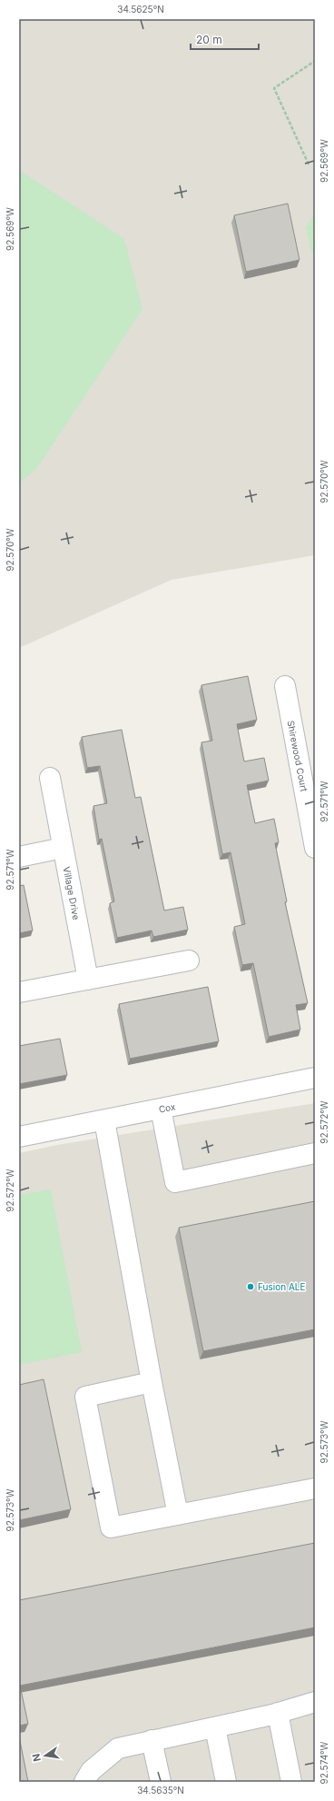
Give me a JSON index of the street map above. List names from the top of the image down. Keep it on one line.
{"streets":{"street":["Shirewood Court","Village Drive","Cox"]},"places":["Fusion ALE"],"scale_bar":"20 m","north":"left","coordinates":["34.5625°N","92.569°W","92.570°W","92.571°W","92.572°W","92.573°W","92.574°W","34.5635°N"]}
